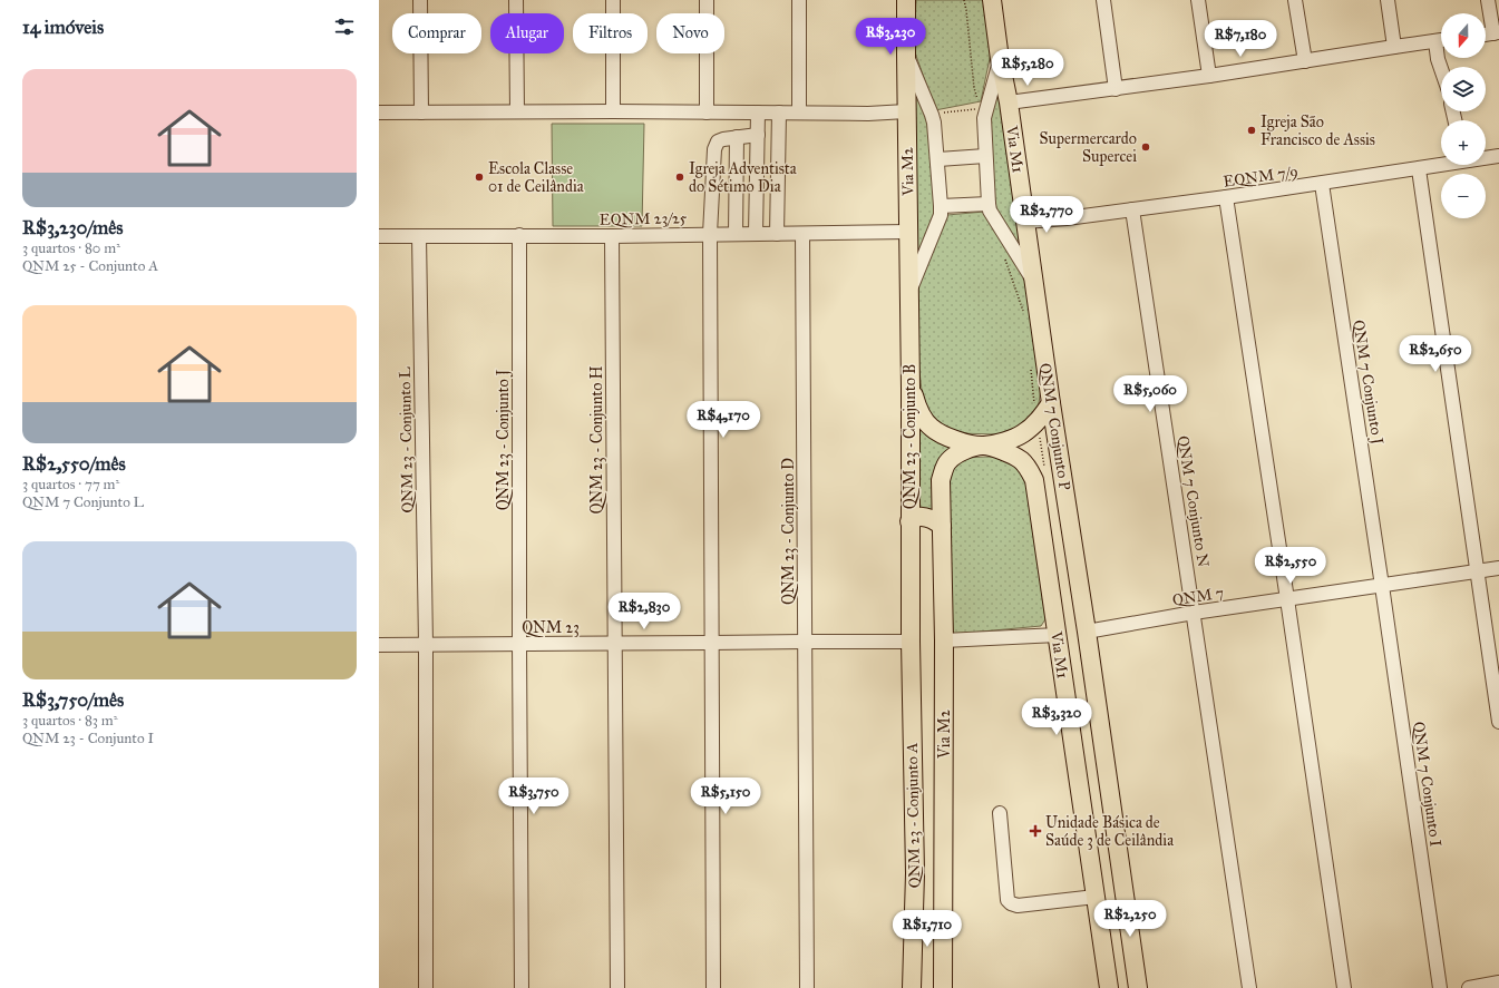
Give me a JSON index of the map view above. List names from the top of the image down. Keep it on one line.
{"streets":{"main road":["Via M1","Via M2","QNM 7 Conjunto P","QNM 23 - Conjunto B","QNM 23 - Conjunto A"],"street":["EQNM 7/9","EQNM 23/25","QNM 7 Conjunto J","QNM 23 - Conjunto L","QNM 23 - Conjunto J","QNM 23 - Conjunto H","QNM 7 Conjunto N","QNM 23 - Conjunto D","QNM 7","QNM 23","QNM 7 Conjunto I"]},"crossings":[["Via M1","Via M2"],["Via M1","EQNM 7/9"],["Via M1","QNM 7 Conjunto P"],["Via M2","EQNM 23/25"],["Via M2","QNM 23 - Conjunto B"],["EQNM 7/9","QNM 7 Conjunto J"],["EQNM 7/9","QNM 7 Conjunto P"],["EQNM 7/9","QNM 7 Conjunto N"],["EQNM 23/25","QNM 23 - Conjunto B"],["EQNM 23/25","QNM 23 - Conjunto L"],["EQNM 23/25","QNM 23 - Conjunto J"],["EQNM 23/25","QNM 23 - Conjunto H"],["EQNM 23/25","QNM 23 - Conjunto D"],["QNM 7 Conjunto J","QNM 7"],["QNM 7 Conjunto J","QNM 7 Conjunto I"],["QNM 7 Conjunto P","QNM 7"],["QNM 23 - Conjunto B","QNM 23"],["QNM 23 - Conjunto B","QNM 23 - Conjunto A"],["QNM 23 - Conjunto L","QNM 23"],["QNM 23 - Conjunto J","QNM 23"],["QNM 23 - Conjunto H","QNM 23"],["QNM 7 Conjunto N","QNM 7"],["QNM 23 - Conjunto D","QNM 23"],["QNM 7","QNM 7 Conjunto I"],["QNM 23","QNM 23 - Conjunto A"]],"places":{"other":["Igreja São Francisco de Assis","Supermercardo Supercei","Escola Classe 01 de Ceilândia","Igreja Adventista do Sétimo Dia"],"health":["Unidade Básica de Saúde 3 de Ceilândia"]},"north":"bottom","page":{"heading":"14 imóveis","map_buttons":["+","−"],"chip":["Comprar","Alugar","Filtros","Novo"],"price":["R$3,230","R$7,180","R$5,280","R$2,770","R$2,650","R$5,060","R$4,170","R$2,550","R$2,830","R$3,320","R$3,750","R$5,150","R$2,250","R$1,710"],"list":[{"name":"R$3,230/mês","note":"3 quartos · 80 m² · QNM 25 - Conjunto A"},{"name":"R$2,550/mês","note":"3 quartos · 77 m² · QNM 7 Conjunto L"},{"name":"R$3,750/mês","note":"3 quartos · 83 m² · QNM 23 - Conjunto I"}]}}
